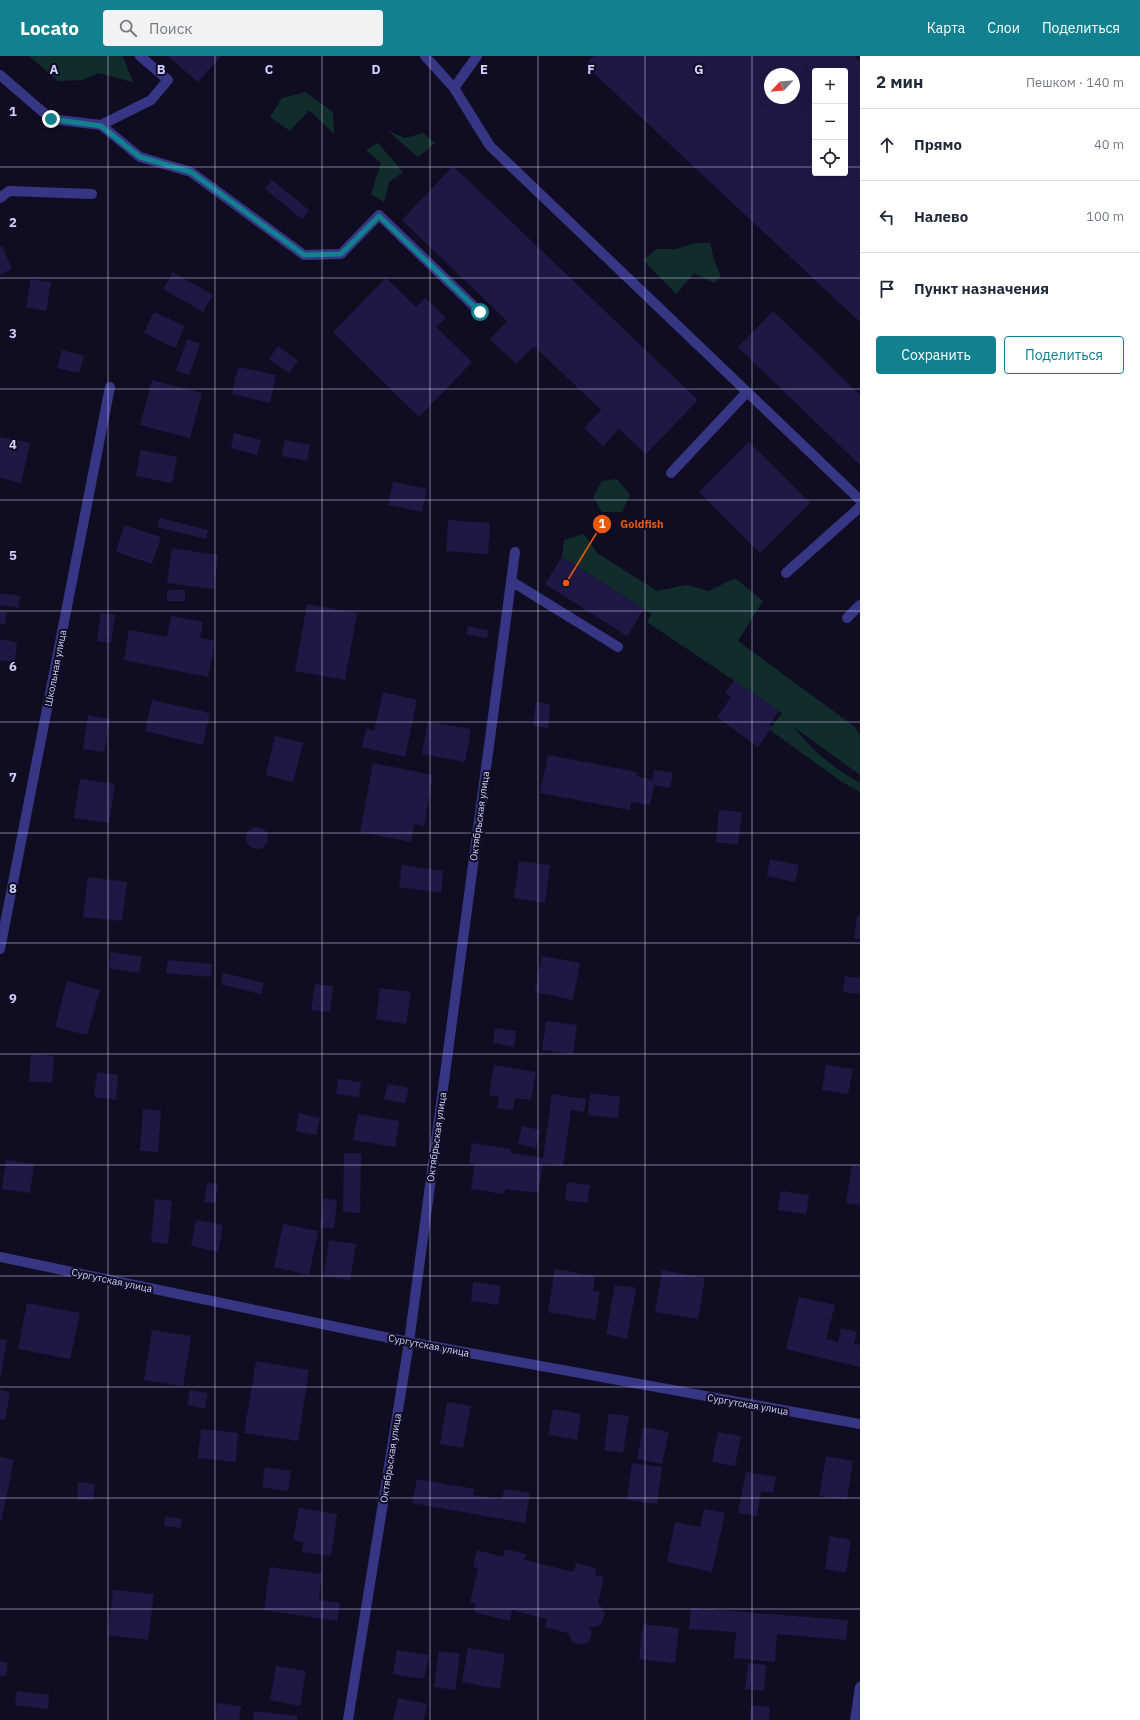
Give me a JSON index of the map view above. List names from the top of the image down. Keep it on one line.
{"streets":{"street":["Школьная улица","Октябрьская улица","Сургутская улица"]},"crossings":[["Октябрьская улица","Сургутская улица"]],"places":["Goldfish"],"north":"bottom left","page":{"header":"Locato","search":"Поиск","nav":["Карта","Слои","Поделиться"],"heading":["2 мин","Пешком · 140 m"],"map_buttons":["+","−"],"list":[["Прямо","40 m"],["Налево","100 m"],"Пункт назначения"],"buttons":["Сохранить","Поделиться"]},"grid":{"columns":["A","B","C","D","E","F","G"],"rows":["1","2","3","4","5","6","7","8","9"]}}
